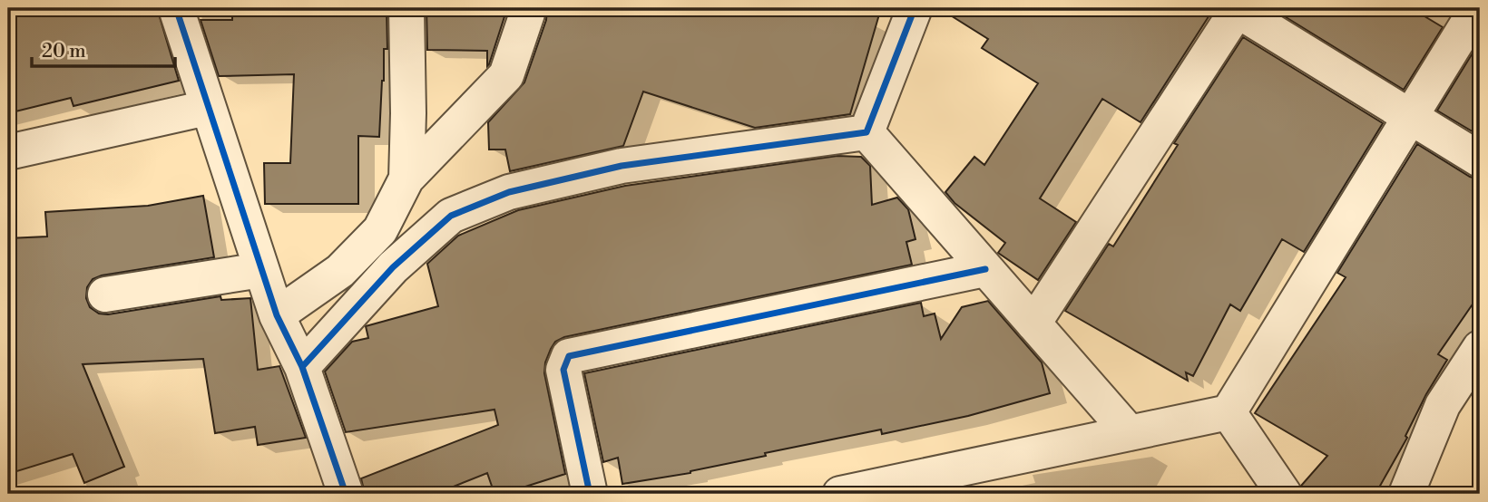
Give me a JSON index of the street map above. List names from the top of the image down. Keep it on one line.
{"scale_bar":"20 m"}
